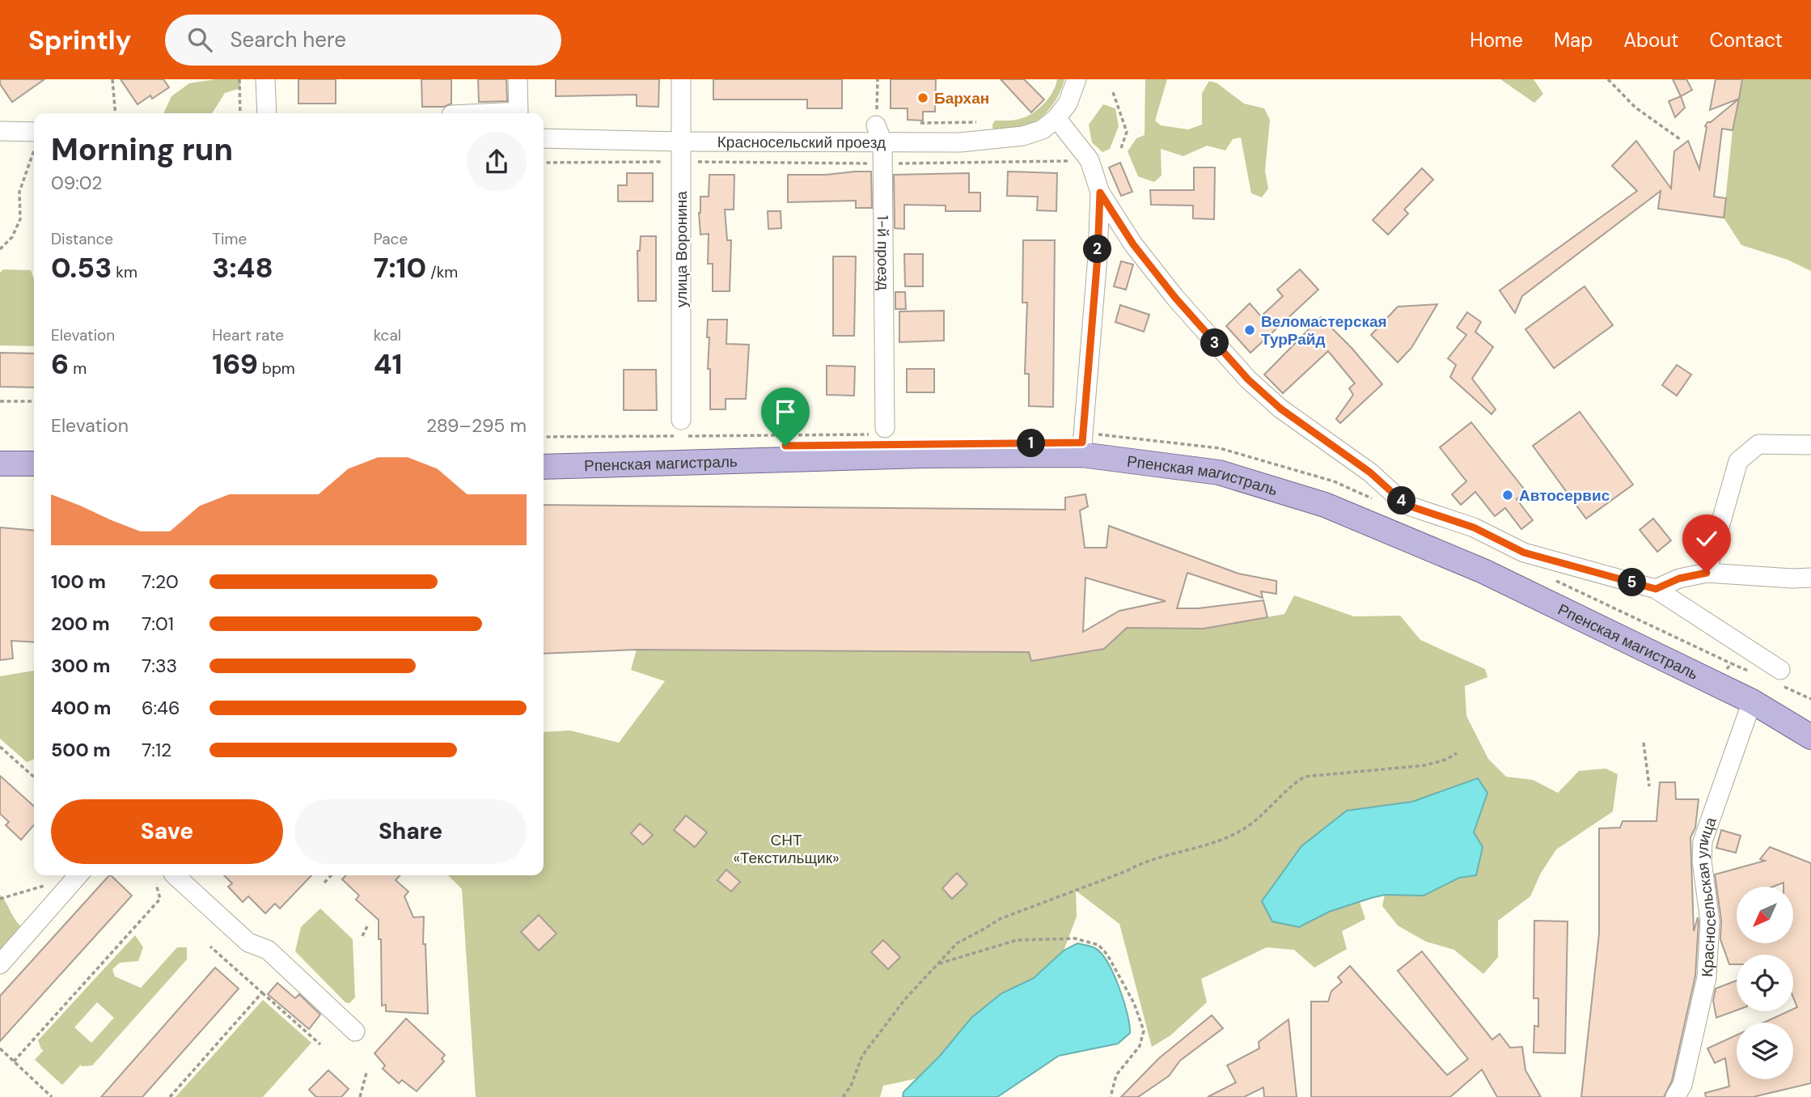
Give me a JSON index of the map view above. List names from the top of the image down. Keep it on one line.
{"streets":{"main road":["Рпенская магистраль"],"street":["Красносельский проезд","улица Воронина","1-й проезд","Красносельская улица"]},"crossings":[["Красносельский проезд","улица Воронина"],["Красносельский проезд","1-й проезд"],["Рпенская магистраль","Красносельская улица"]],"parks":["СНТ «Текстильщик»"],"places":["Бархан","Веломастерская ТурРайд","Автосервис"],"north":"bottom left","page":{"header":"Sprintly","search":"Search here","nav":["Home","Map","About","Contact"],"heading":["Morning run","09:02"],"stats":[["Distance","0.53 km"],["Time","3:48"],["Pace","7:10 /km"],["Elevation","6 m"],["Heart rate","169 bpm"],["kcal","41"]],"pins":["2","3","1","4","5"],"chart":["Elevation","289–295 m"],"list":[{"name":"100 m","note":"7:20"},{"name":"200 m","note":"7:01"},{"name":"300 m","note":"7:33"},{"name":"400 m","note":"6:46"},{"name":"500 m","note":"7:12"}],"buttons":["Save","Share"]}}
